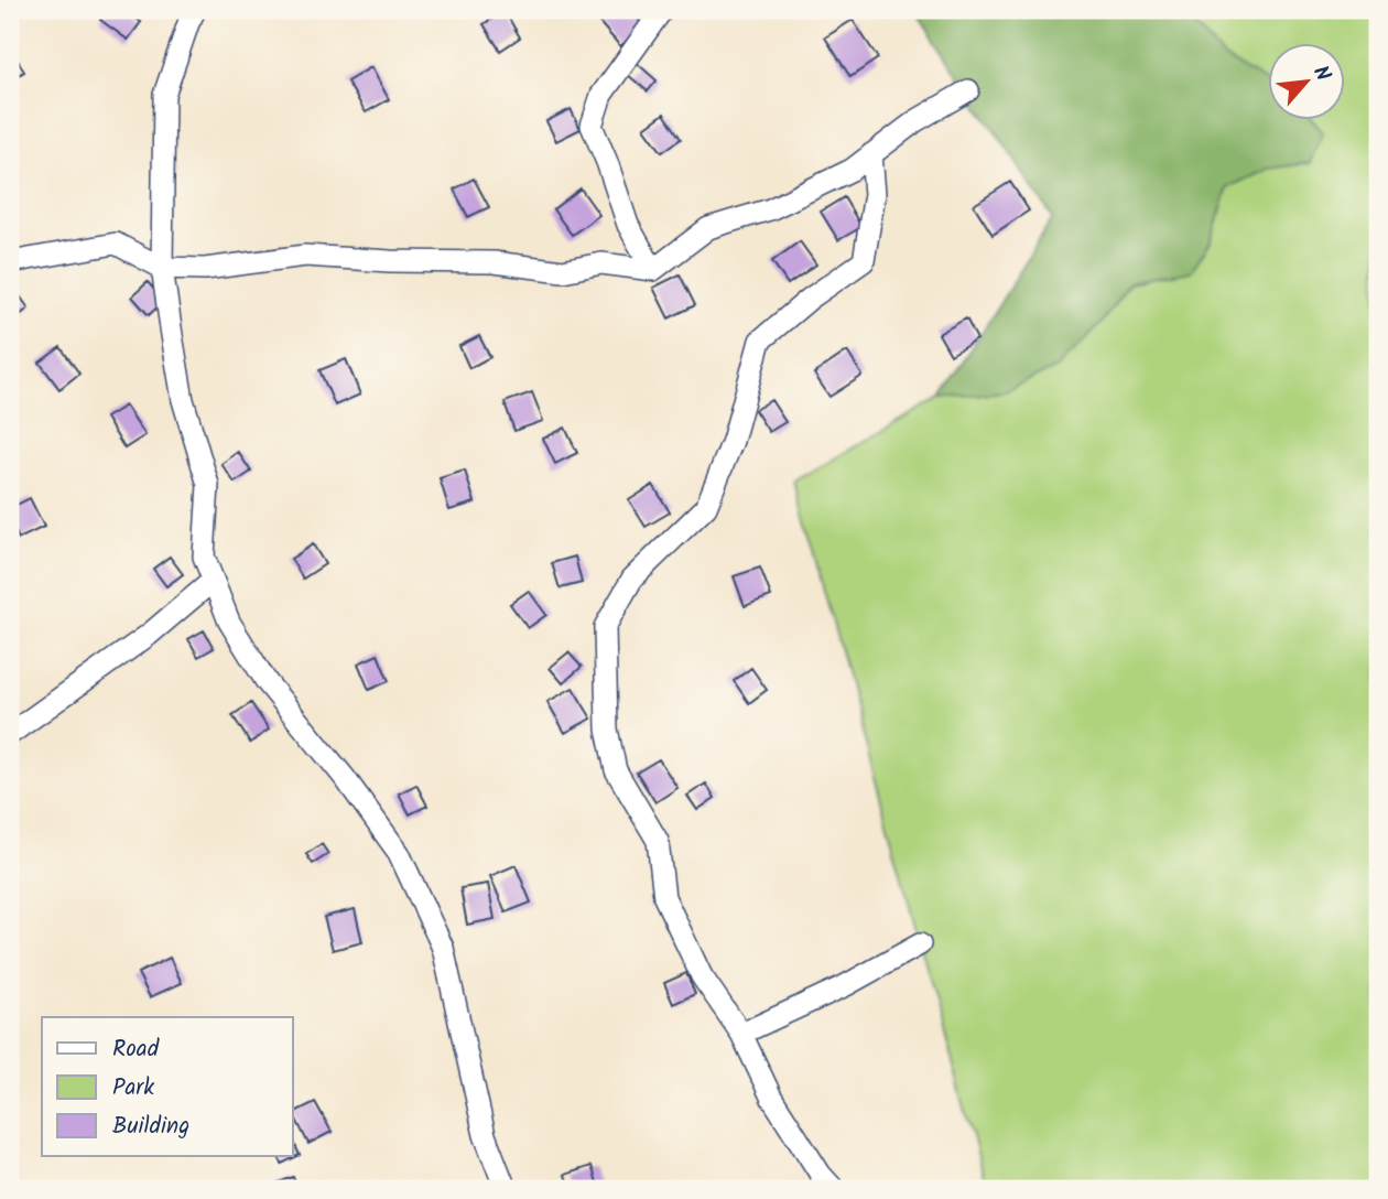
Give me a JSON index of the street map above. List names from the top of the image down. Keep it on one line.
{"legend":["Road","Park","Building"],"north":"top right"}
